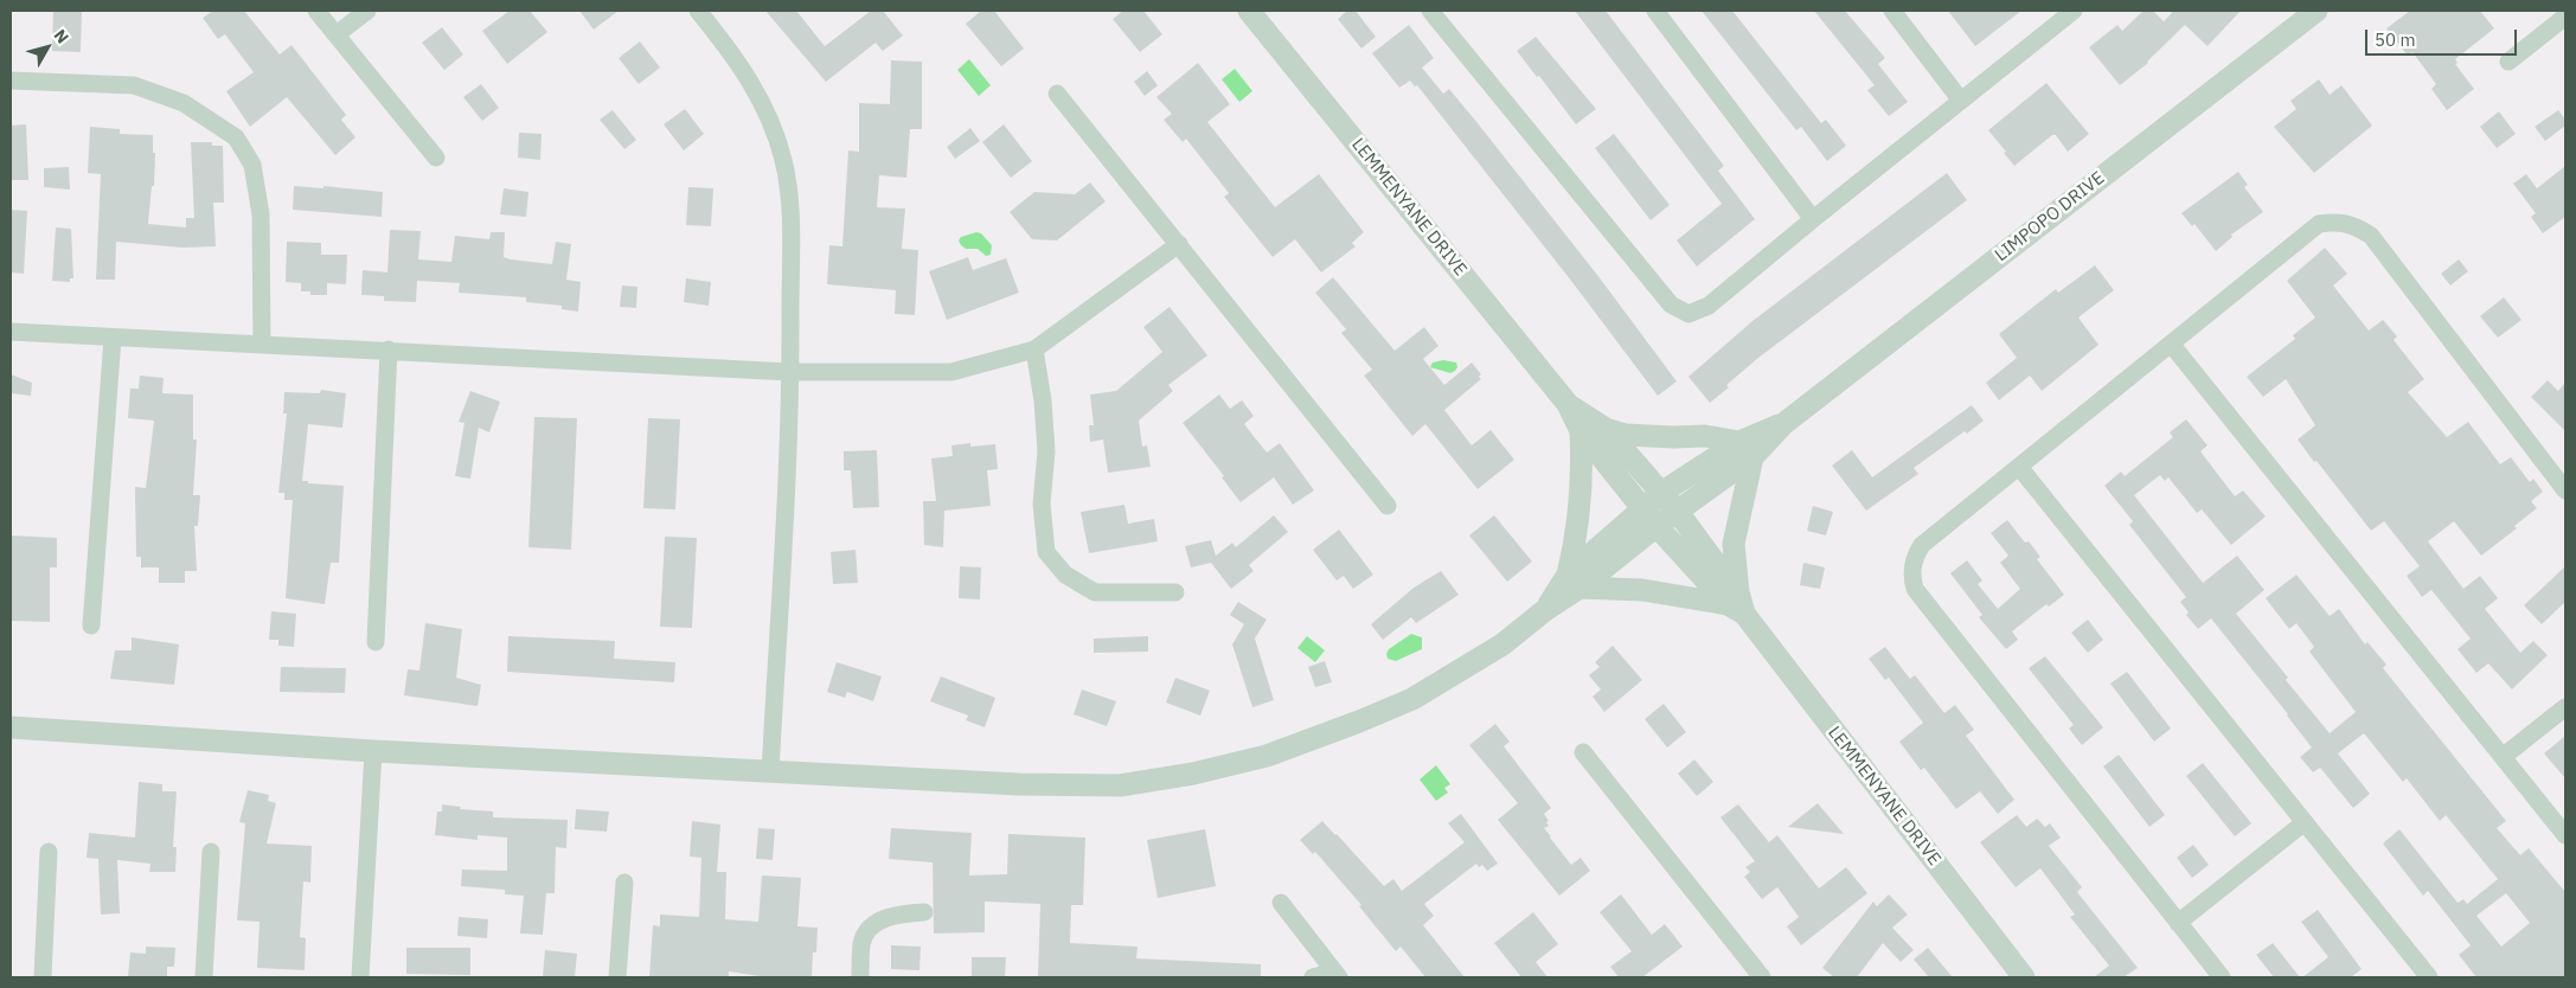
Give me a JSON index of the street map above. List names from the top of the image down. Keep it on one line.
{"streets":{"street":["LEMMENYANE DRIVE","LIMPOPO DRIVE"]},"scale_bar":"50 m","north":"top right"}
